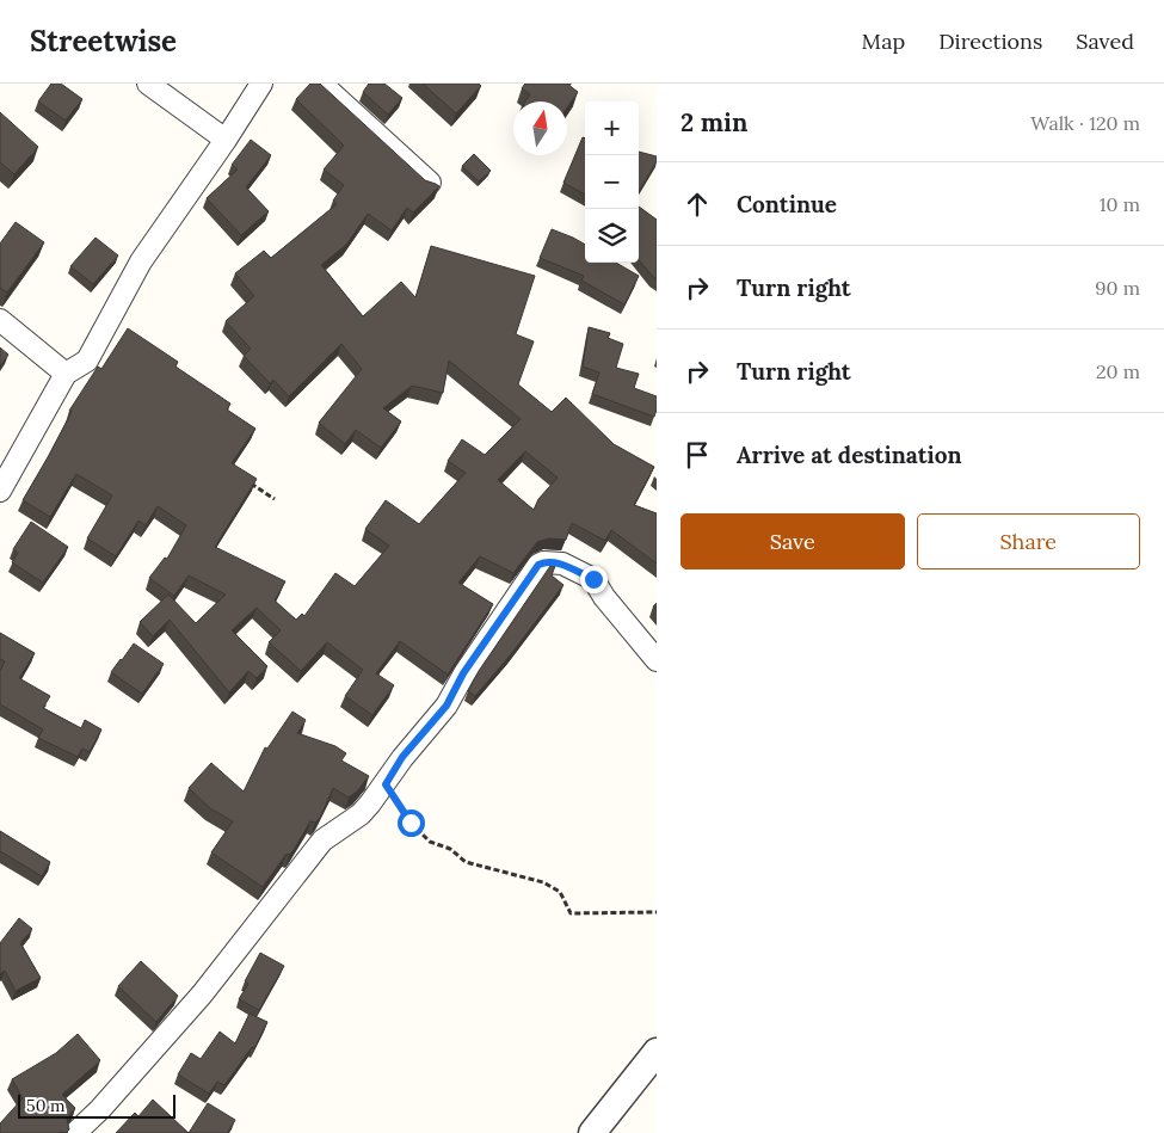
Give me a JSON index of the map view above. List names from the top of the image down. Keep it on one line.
{"scale_bar":"50 m","north":"top","page":{"header":"Streetwise","nav":["Map","Directions","Saved"],"heading":["2 min","Walk · 120 m"],"map_buttons":["+","−"],"list":[["Continue","10 m"],["Turn right","90 m"],["Turn right","20 m"],"Arrive at destination"],"buttons":["Save","Share"],"scale":"50 m"}}
